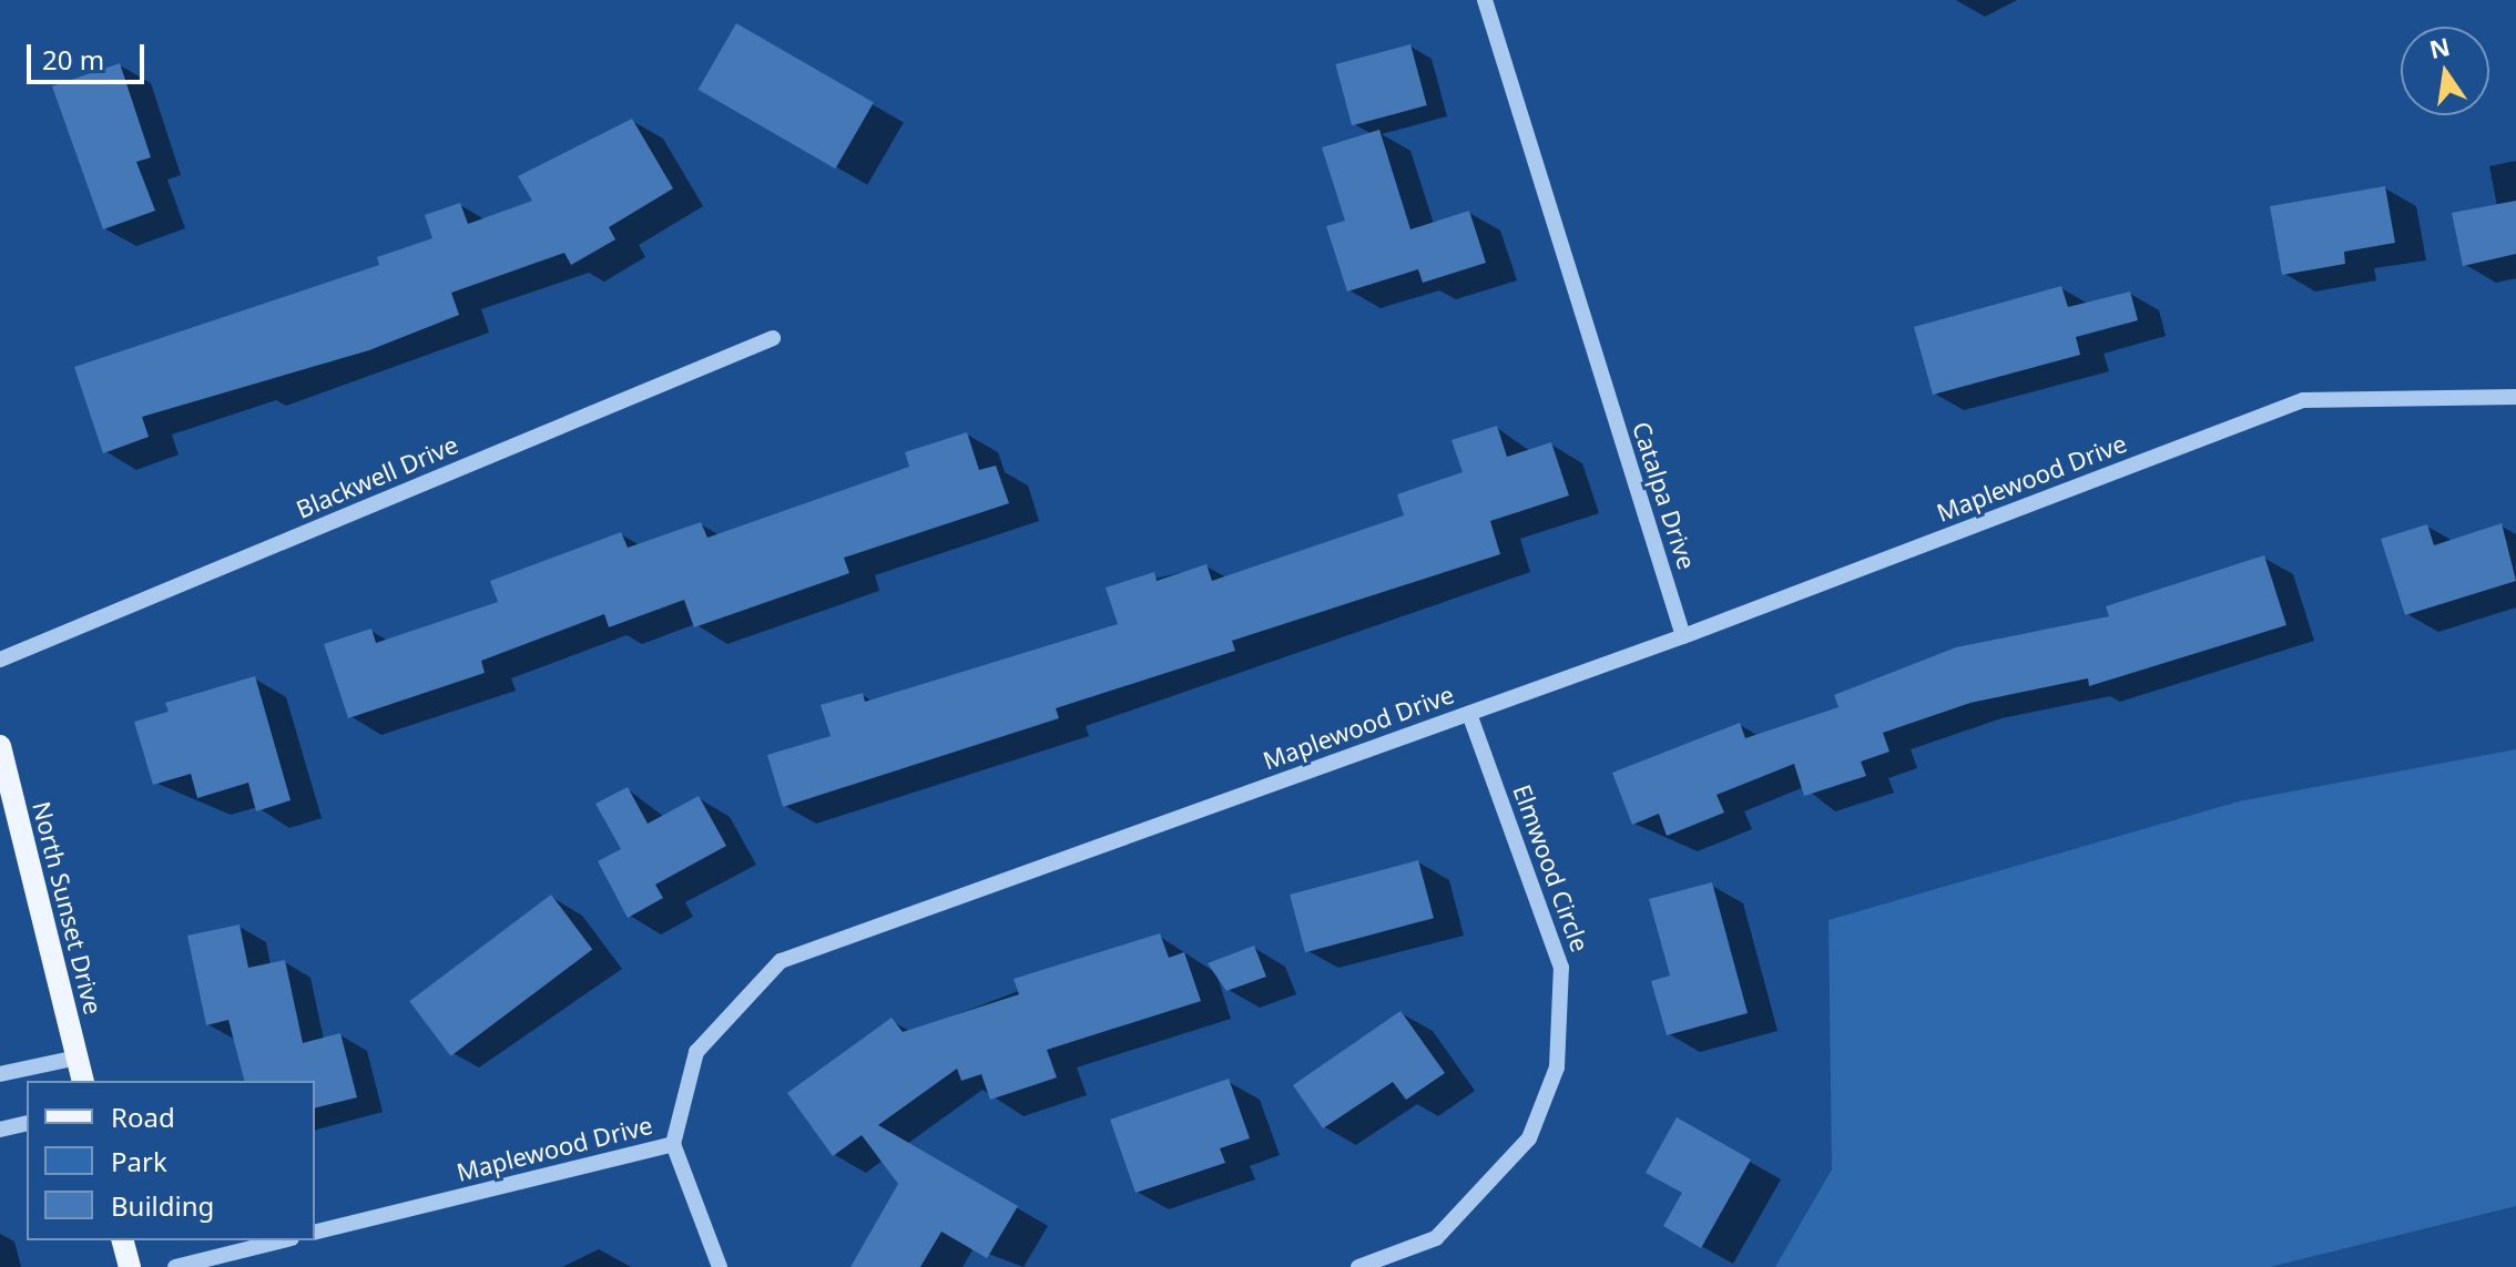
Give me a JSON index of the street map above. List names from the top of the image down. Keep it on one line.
{"streets":{"main road":["North Sunset Drive"],"street":["Blackwell Drive","Maplewood Drive","Catalpa Drive","Elmwood Circle"]},"crossings":[["Maplewood Drive","Catalpa Drive"],["Maplewood Drive","Elmwood Circle"]],"legend":["Road","Park","Building"],"scale_bar":"20 m","north":"top"}
